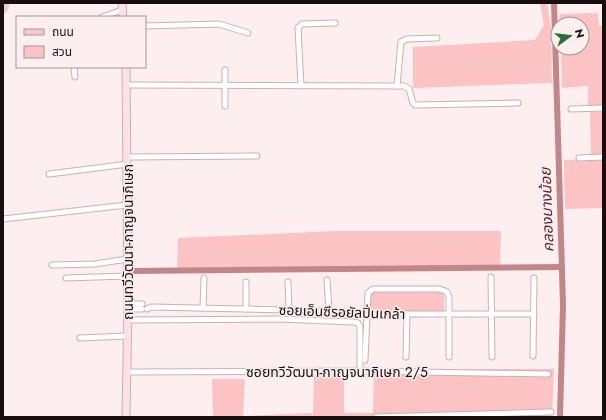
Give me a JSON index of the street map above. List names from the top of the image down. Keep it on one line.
{"streets":{"street":["ถนนทวีวัฒนา-กาญจนาภิเษก","ซอยเอ็นซีรอยัลปิ่นเกล้า","ซอยทวีวัฒนา-กาญจนาภิเษก 2/5"]},"crossings":[["ถนนทวีวัฒนา-กาญจนาภิเษก","ซอยเอ็นซีรอยัลปิ่นเกล้า"],["ถนนทวีวัฒนา-กาญจนาภิเษก","ซอยทวีวัฒนา-กาญจนาภิเษก 2/5"]],"water":["คลองบางน้อย"],"legend":["ถนน","สวน"],"north":"right"}
